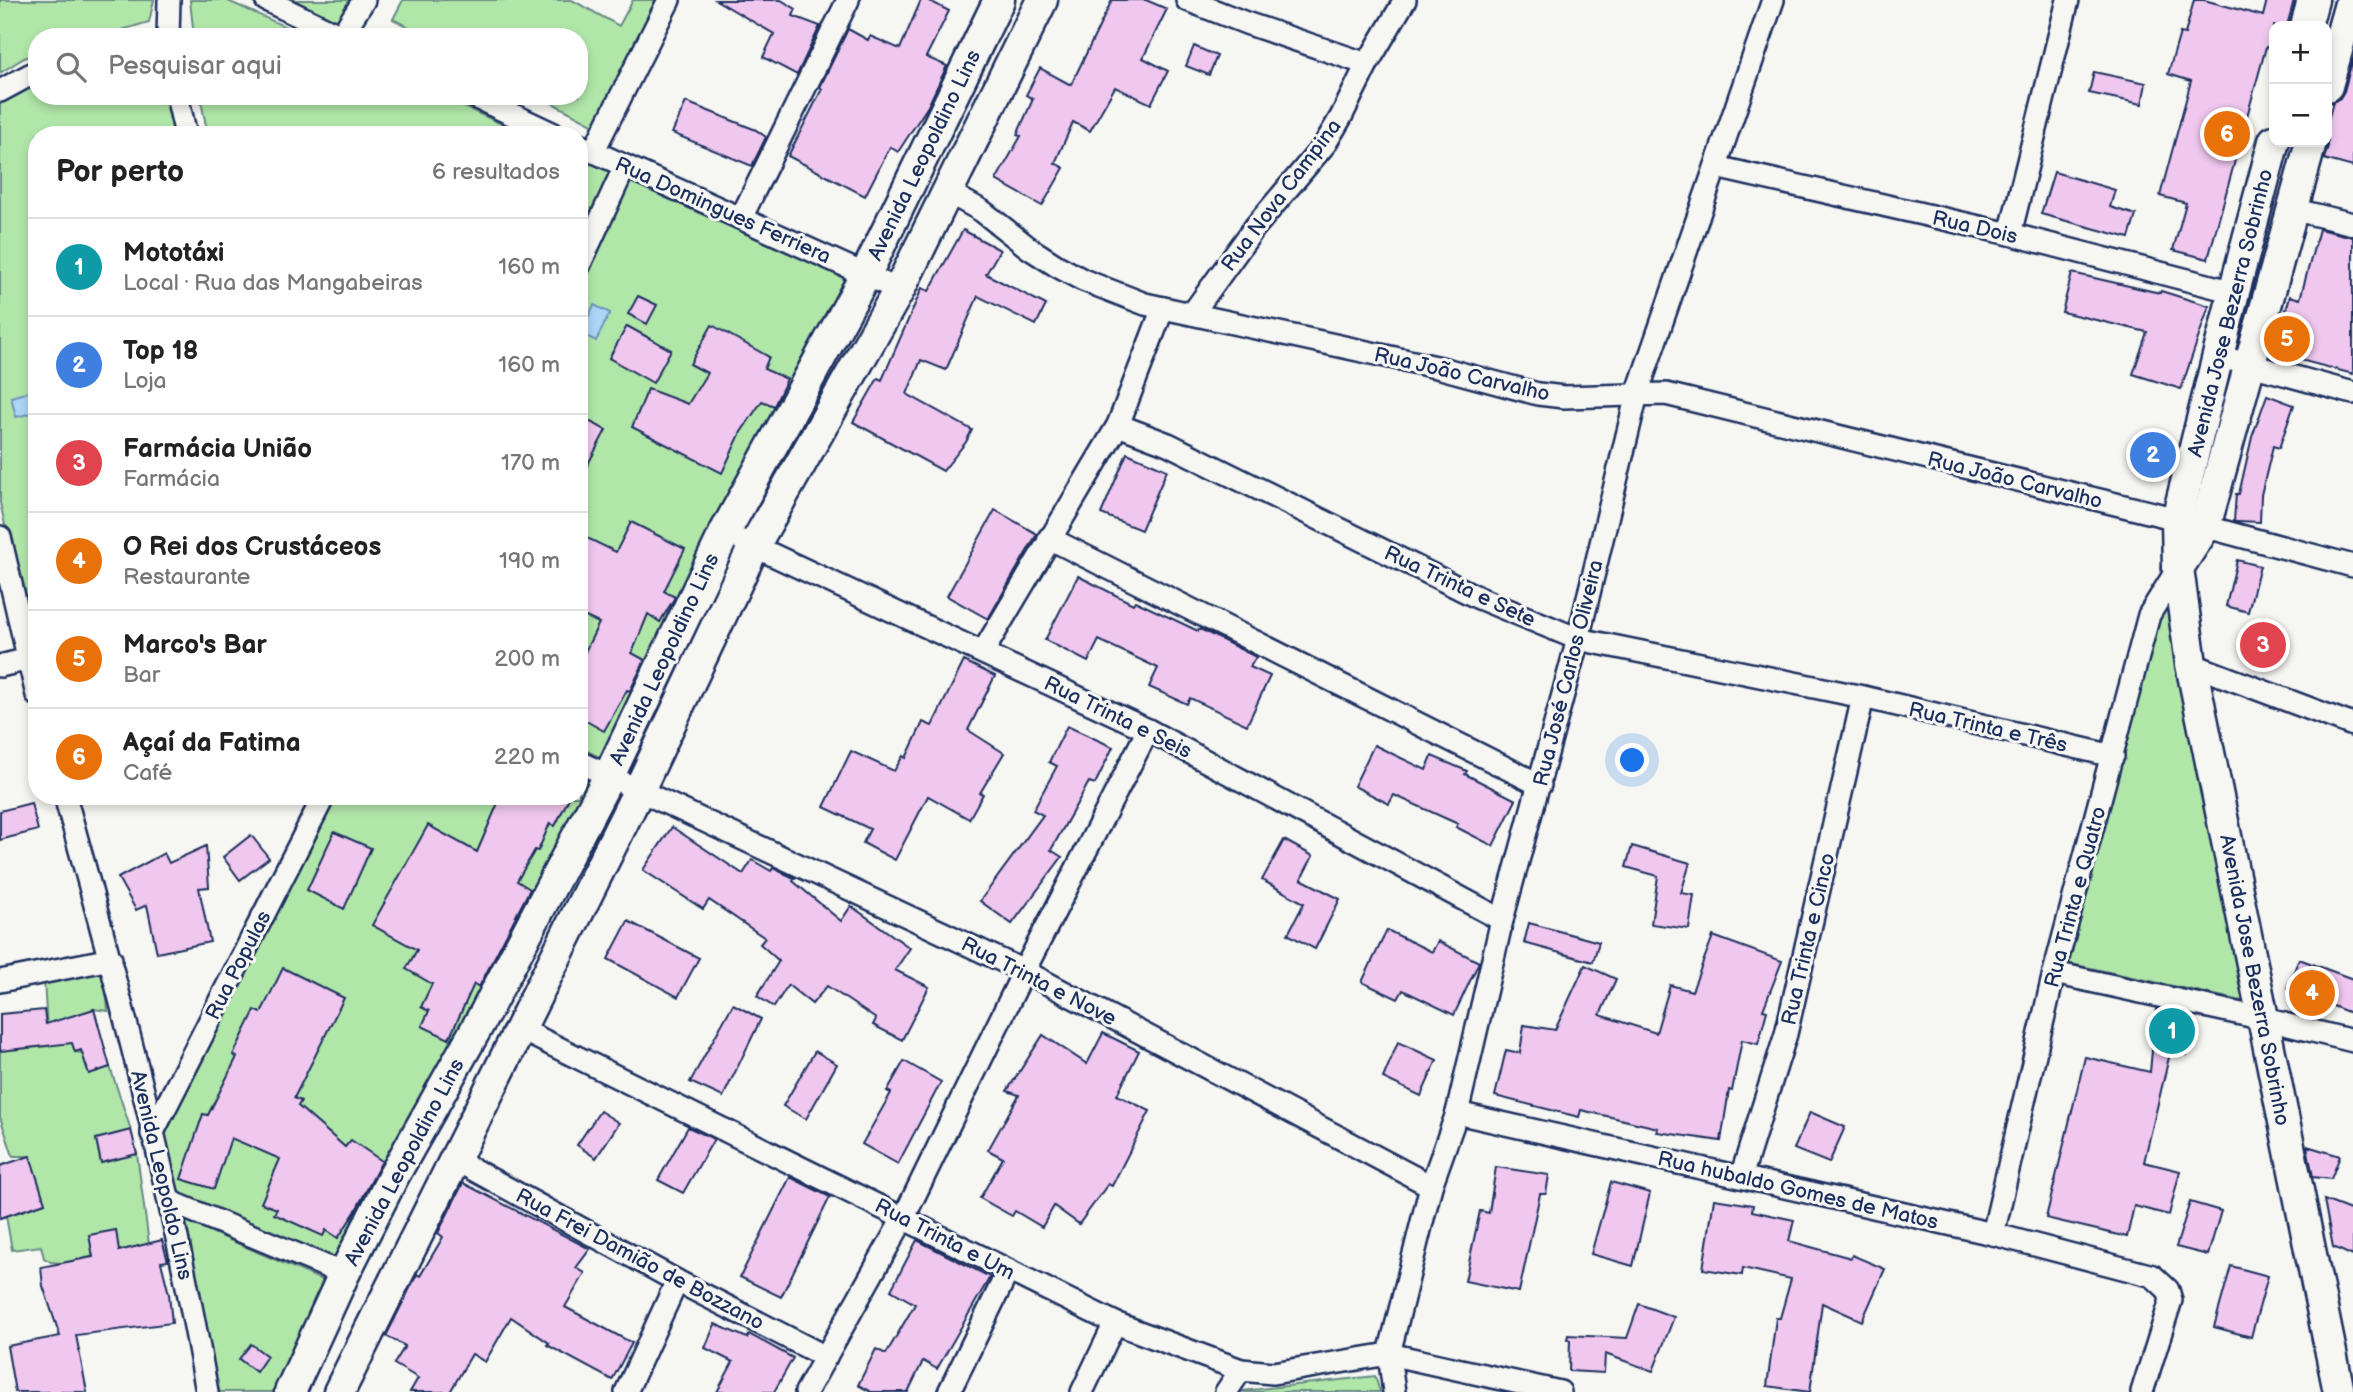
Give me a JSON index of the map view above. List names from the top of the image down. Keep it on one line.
{"streets":{"main road":["Avenida Leopoldino Lins","Avenida Jose Bezerra Sobrinho"],"street":["Rua Nova Campina","Rua Domingues Ferriera","Rua Dois","Rua João Carvalho","Rua Trinta e Sete","Rua José Carlos Oliveira","Rua Trinta e Seis","Rua Trinta e Três","Rua Trinta e Quatro","Rua Trinta e Cinco","Rua Populas","Rua Trinta e Nove","Avenida Leopoldo Lins","Rua hubaldo Gomes de Matos","Rua Trinta e Um","Rua Frei Damião de Bozzano"]},"crossings":[["Avenida Leopoldino Lins","Rua Domingues Ferriera"],["Avenida Leopoldino Lins","Rua João Carvalho"],["Avenida Leopoldino Lins","Rua Trinta e Seis"],["Avenida Leopoldino Lins","Rua Trinta e Nove"],["Avenida Leopoldino Lins","Rua Trinta e Um"],["Avenida Leopoldino Lins","Rua Frei Damião de Bozzano"],["Rua Nova Campina","Rua João Carvalho"],["Rua Dois","Avenida Jose Bezerra Sobrinho"],["Rua Dois","Rua José Carlos Oliveira"],["Avenida Jose Bezerra Sobrinho","Rua João Carvalho"],["Avenida Jose Bezerra Sobrinho","Rua Trinta e Quatro"],["Rua João Carvalho","Rua José Carlos Oliveira"],["Rua Trinta e Sete","Rua José Carlos Oliveira"],["Rua Trinta e Sete","Rua Trinta e Três"],["Rua Trinta e Sete","Rua Trinta e Cinco"],["Rua José Carlos Oliveira","Rua Trinta e Seis"],["Rua José Carlos Oliveira","Rua Trinta e Nove"],["Rua José Carlos Oliveira","Rua hubaldo Gomes de Matos"],["Rua José Carlos Oliveira","Rua Trinta e Um"],["Rua Trinta e Três","Rua Trinta e Quatro"],["Rua Trinta e Três","Rua Trinta e Cinco"],["Rua Trinta e Quatro","Rua hubaldo Gomes de Matos"],["Rua Trinta e Cinco","Rua hubaldo Gomes de Matos"],["Rua Populas","Avenida Leopoldo Lins"]],"page":{"map_buttons":["+","−"],"search":"Pesquisar aqui","pins":["6","5","2","3","4","1"],"heading":["Por perto","6 resultados"],"list":[{"mark":"1","name":"Mototáxi","note":"Local · Rua das Mangabeiras","value":"160 m"},{"mark":"2","name":"Top 18","note":"Loja","value":"160 m"},{"mark":"3","name":"Farmácia União","note":"Farmácia","value":"170 m"},{"mark":"4","name":"O Rei dos Crustáceos","note":"Restaurante","value":"190 m"},{"mark":"5","name":"Marco's Bar","note":"Bar","value":"200 m"},{"mark":"6","name":"Açaí da Fatima","note":"Café","value":"220 m"}]}}
